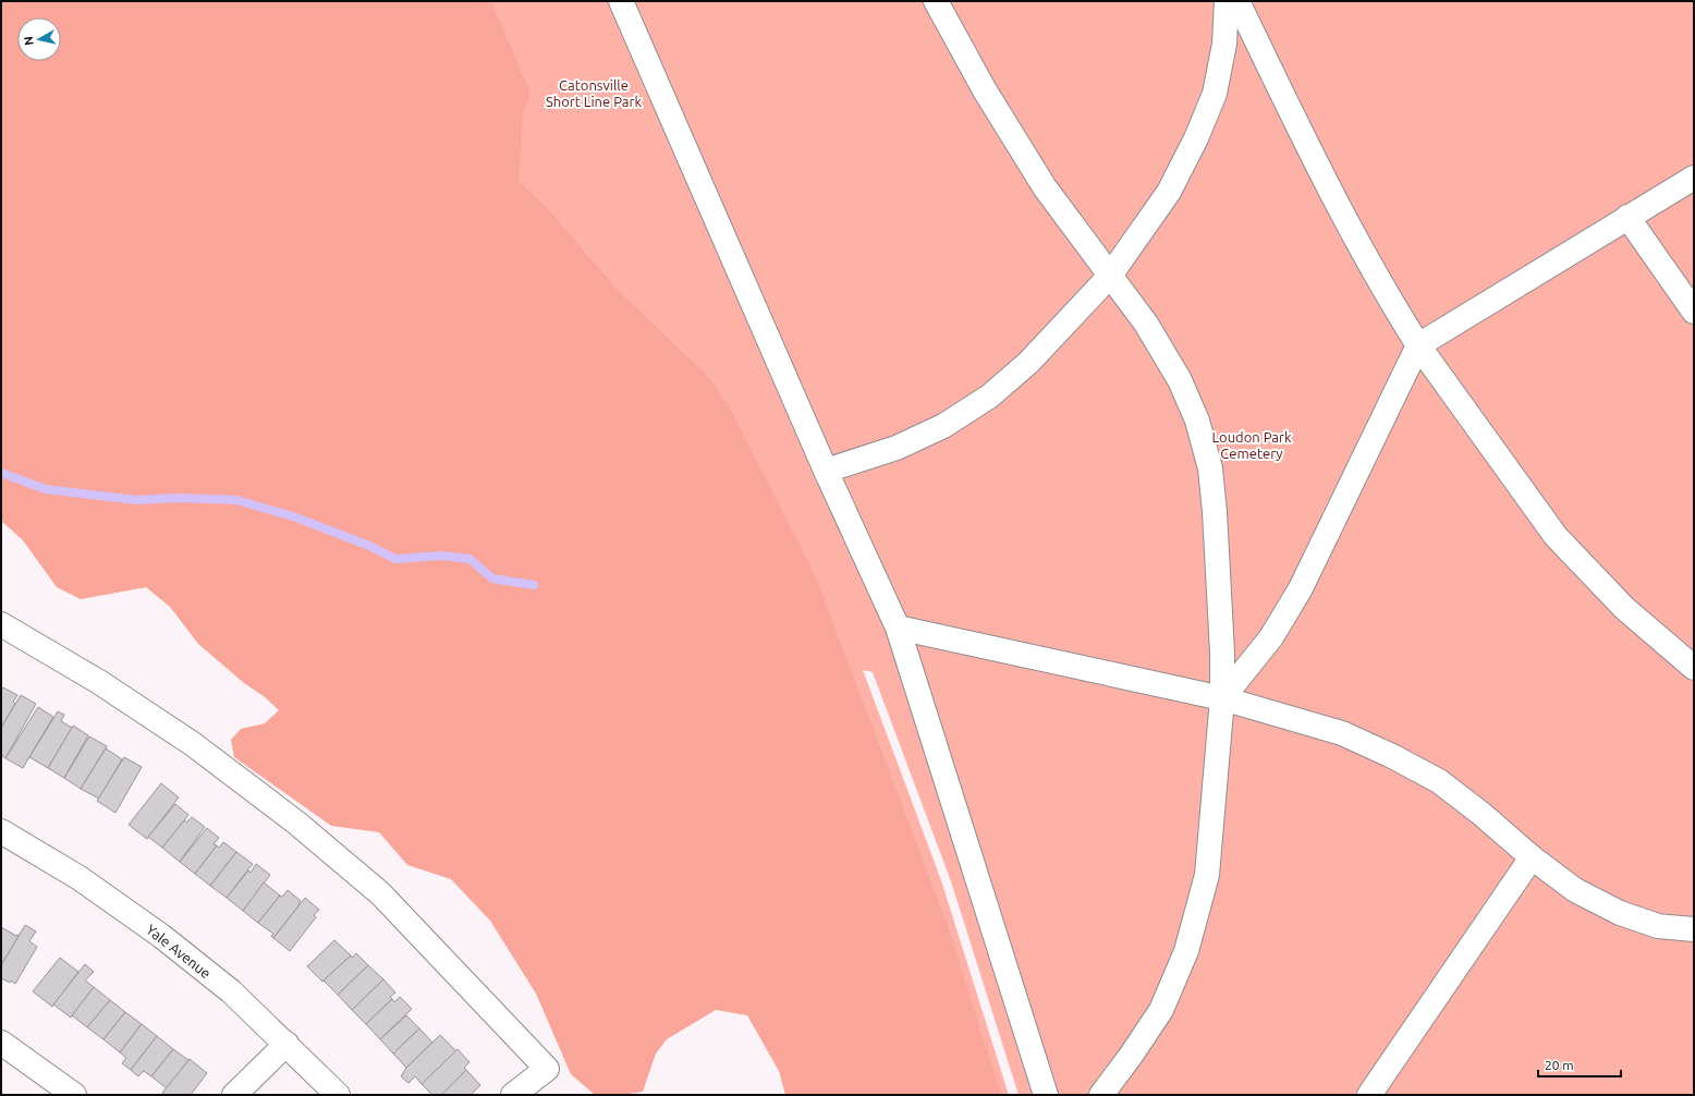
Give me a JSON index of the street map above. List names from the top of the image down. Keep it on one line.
{"streets":{"street":["Yale Avenue"]},"parks":["Catonsville Short Line Park","Loudon Park Cemetery"],"scale_bar":"20 m","north":"left"}
